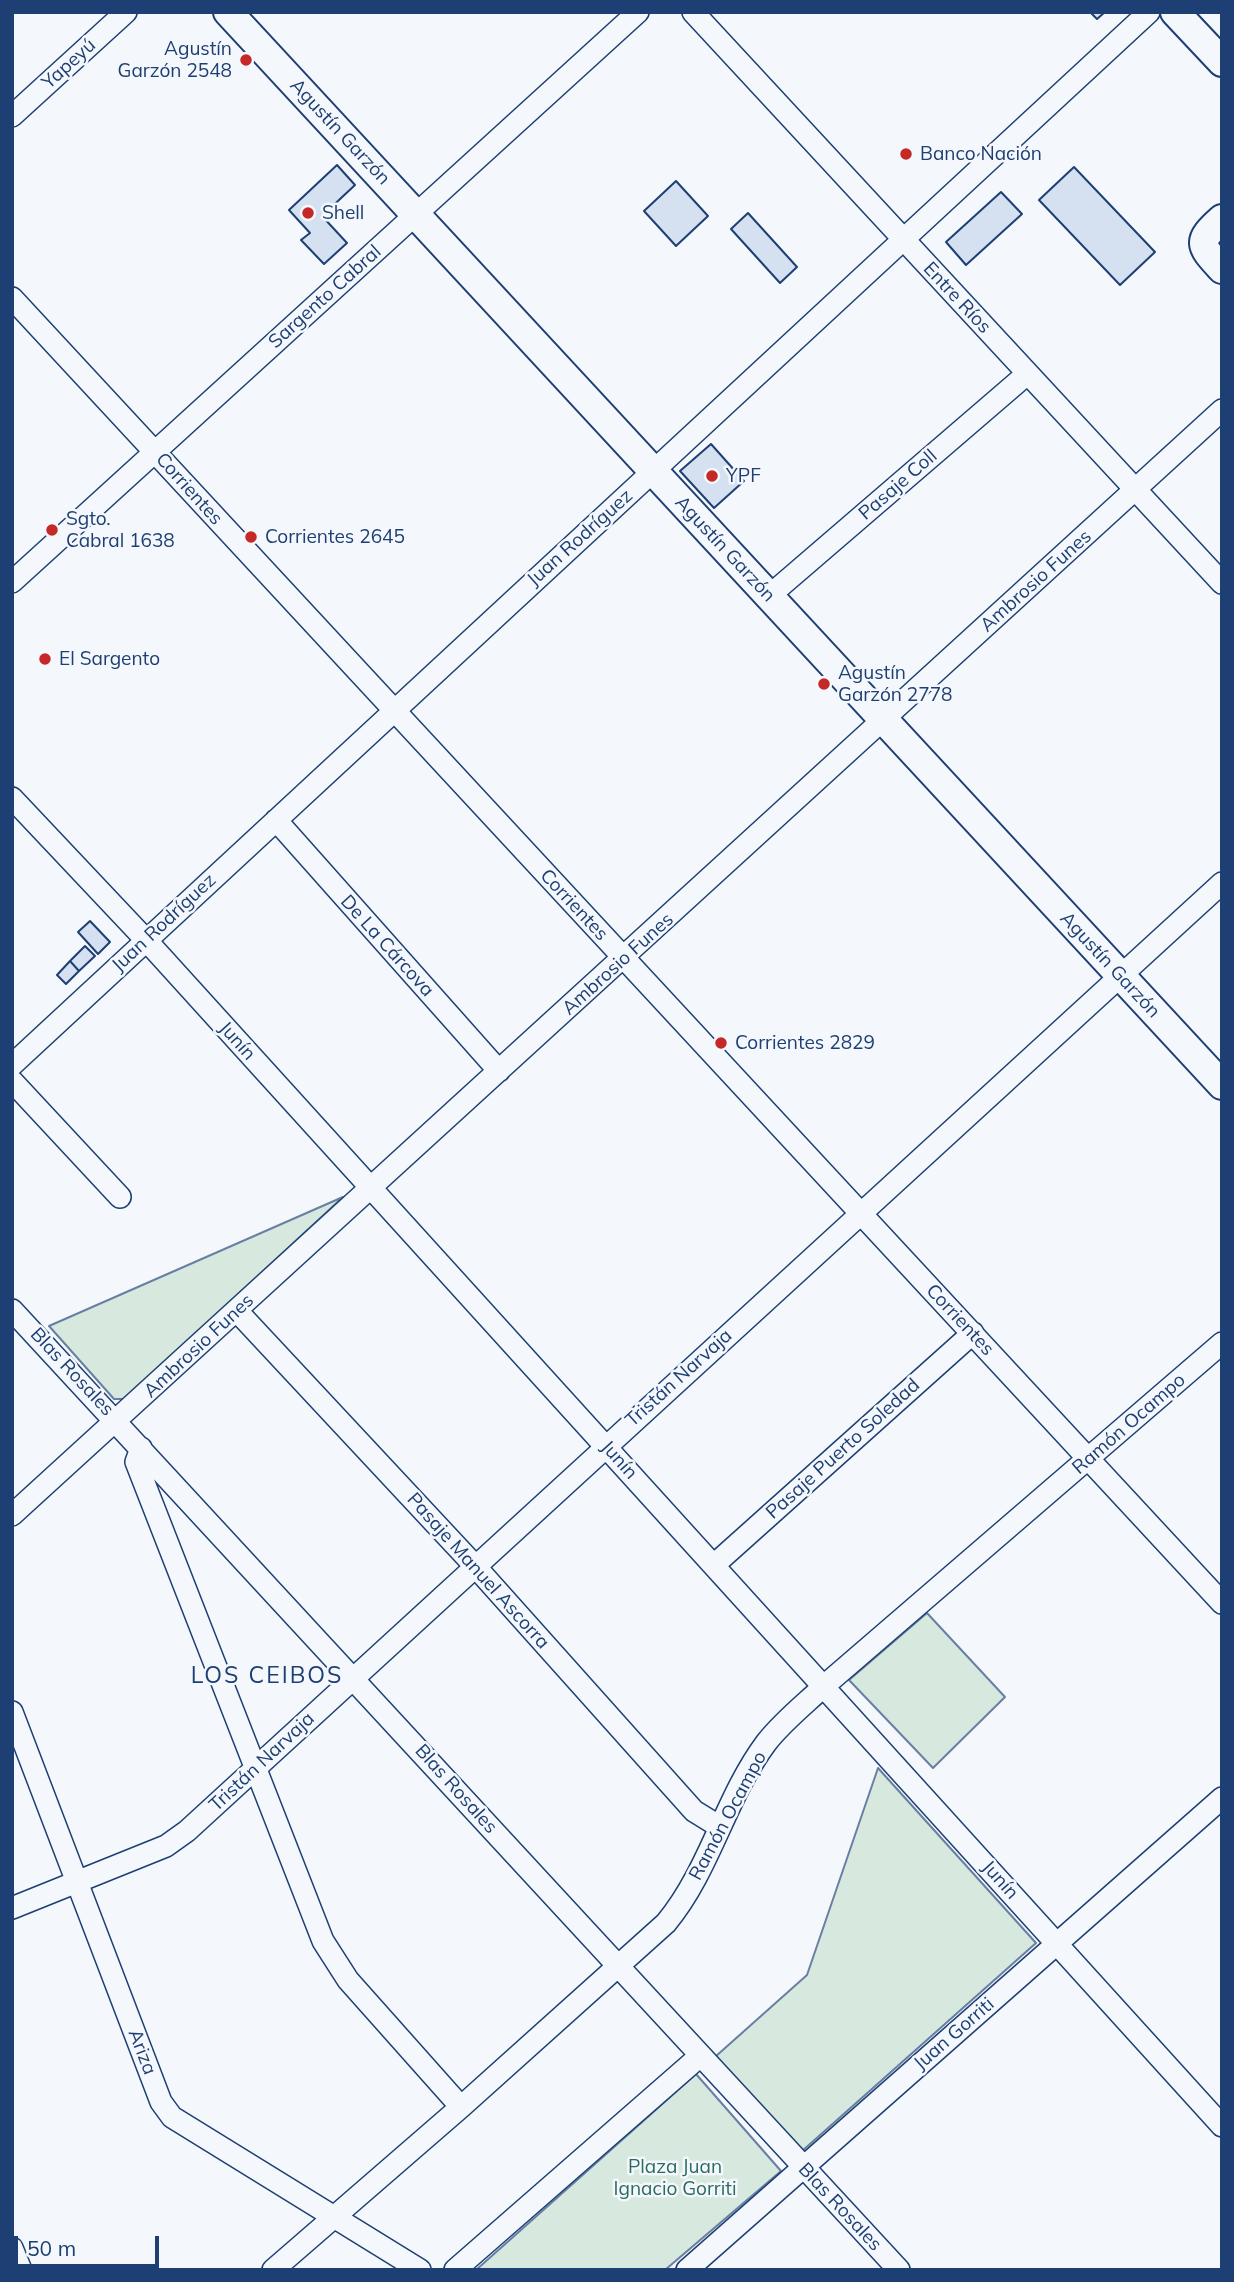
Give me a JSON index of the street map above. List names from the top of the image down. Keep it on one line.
{"streets":{"main road":["Agustín Garzón"],"street":["Yapeyú","Sargento Cabral","Entre Ríos","Pasaje Coll","Corrientes","Juan Rodríguez","Ambrosio Funes","De La Cárcova","Junín","Blas Rosales","Tristán Narvaja","Ramón Ocampo","Pasaje Puerto Soledad","Pasaje Manuel Ascorra","Juan Gorriti","Ariza"]},"crossings":[["Agustín Garzón","Sargento Cabral"],["Agustín Garzón","Pasaje Coll"],["Agustín Garzón","Juan Rodríguez"],["Agustín Garzón","Ambrosio Funes"],["Agustín Garzón","Tristán Narvaja"],["Sargento Cabral","Corrientes"],["Entre Ríos","Pasaje Coll"],["Entre Ríos","Juan Rodríguez"],["Entre Ríos","Ambrosio Funes"],["Corrientes","Juan Rodríguez"],["Corrientes","Ambrosio Funes"],["Corrientes","Tristán Narvaja"],["Corrientes","Ramón Ocampo"],["Corrientes","Pasaje Puerto Soledad"],["Juan Rodríguez","De La Cárcova"],["Juan Rodríguez","Junín"],["Ambrosio Funes","De La Cárcova"],["Ambrosio Funes","Junín"],["Ambrosio Funes","Blas Rosales"],["Ambrosio Funes","Pasaje Manuel Ascorra"],["Junín","Tristán Narvaja"],["Junín","Ramón Ocampo"],["Junín","Pasaje Puerto Soledad"],["Junín","Juan Gorriti"],["Blas Rosales","Tristán Narvaja"],["Blas Rosales","Ramón Ocampo"],["Blas Rosales","Juan Gorriti"],["Tristán Narvaja","Pasaje Manuel Ascorra"],["Tristán Narvaja","Ariza"],["Ramón Ocampo","Pasaje Manuel Ascorra"],["Ramón Ocampo","Ariza"]],"districts":["LOS CEIBOS"],"parks":["Plaza Juan Ignacio Gorriti"],"places":["Agustín Garzón 2548","Banco Nación","Shell","YPF","Sgto. Cabral 1638","Corrientes 2645","El Sargento","Agustín Garzón 2778","Corrientes 2829"],"scale_bar":"50 m"}
